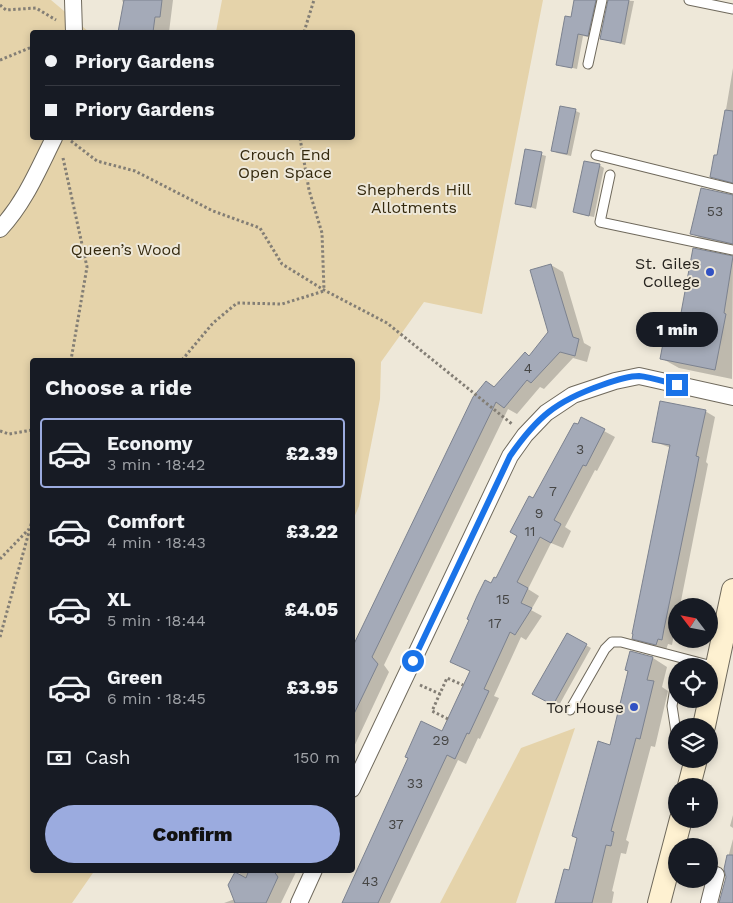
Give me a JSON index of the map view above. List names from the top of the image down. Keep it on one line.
{"parks":["Crouch End Open Space","Shepherds Hill Allotments","Queen’s Wood"],"places":["St. Giles College","Tor House"],"house_numbers":["53","4","3","7","9","11","15","17","29","33","37","43"],"north":"top left","page":{"banner":["Priory Gardens","Priory Gardens"],"bubble":"1 min","heading":"Choose a ride","list":[{"name":"Economy","note":"3 min · 18:42","value":"£2.39"},{"name":"Comfort","note":"4 min · 18:43","value":"£3.22"},{"name":"XL","note":"5 min · 18:44","value":"£4.05"},{"name":"Green","note":"6 min · 18:45","value":"£3.95"}],"map_buttons":["+","−"],"pay":["Cash","150 m"],"buttons":"Confirm"}}
